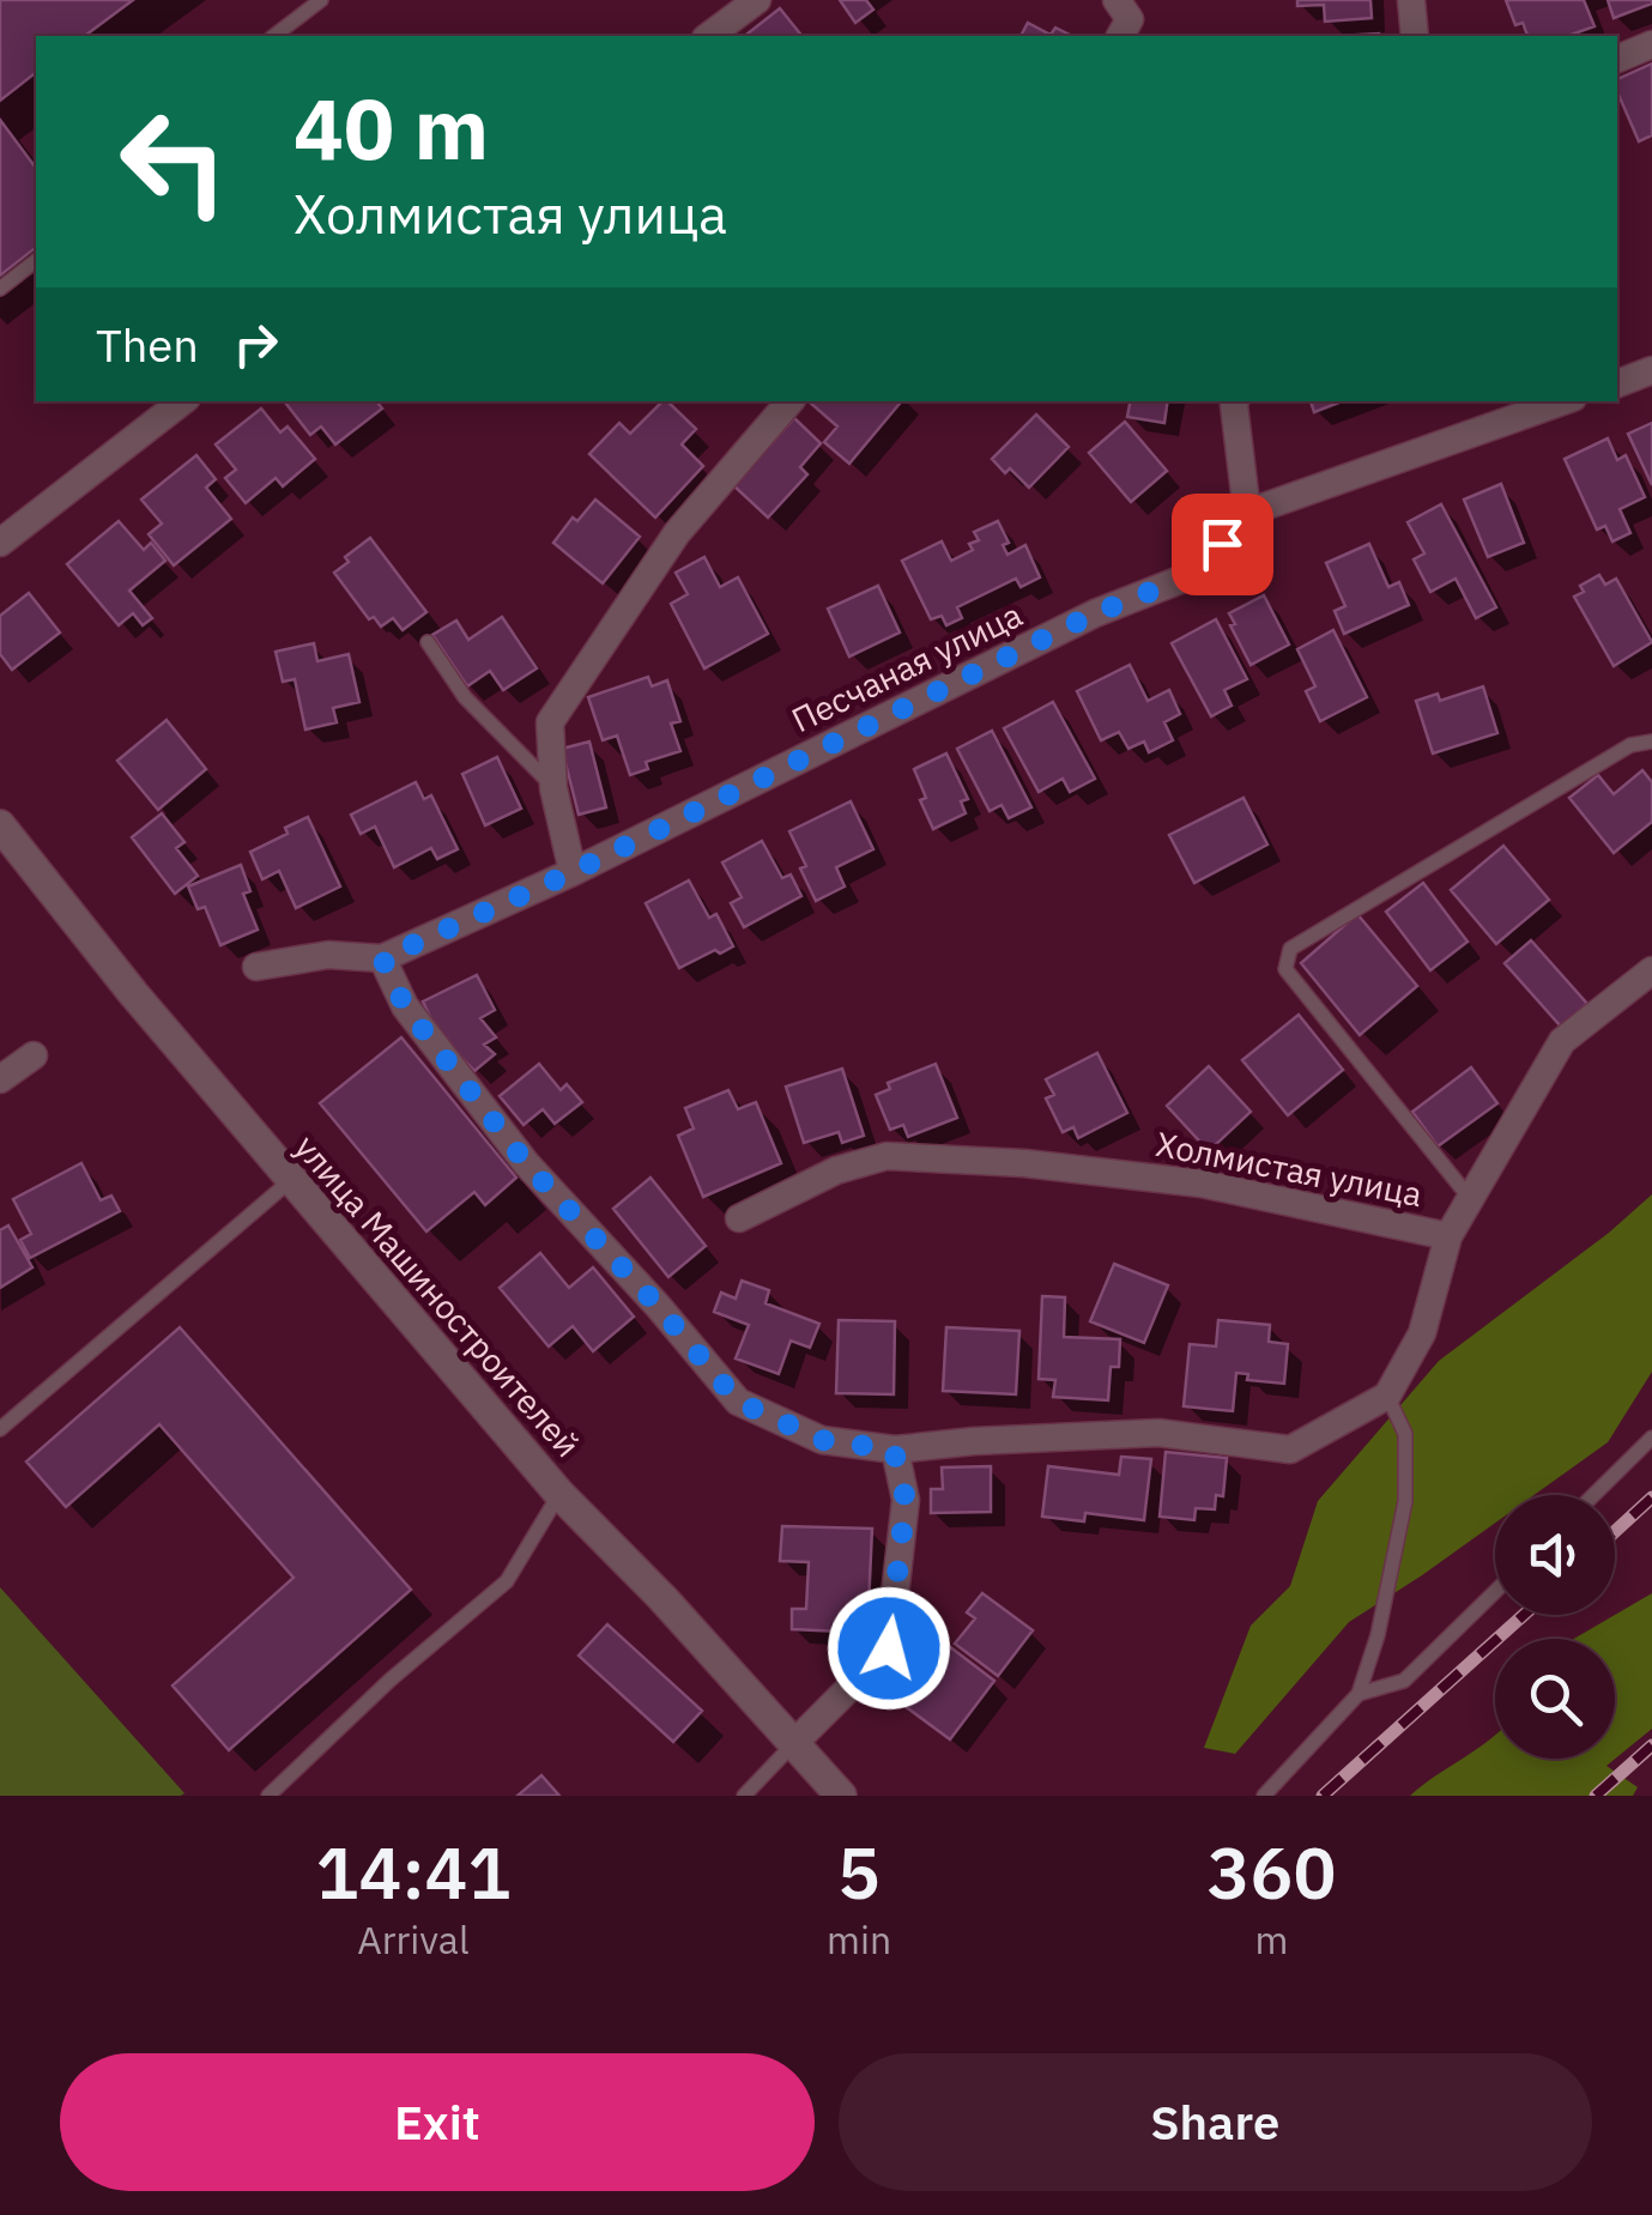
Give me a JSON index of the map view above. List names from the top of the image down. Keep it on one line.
{"streets":{"street":["Песчаная улица","Холмистая улица","улица Машиностроителей"]},"page":{"turn":["40 m","Холмистая улица"],"then":"Then","eta":["14:41","Arrival","5","min","360","m"],"buttons":["Exit","Share"]}}
